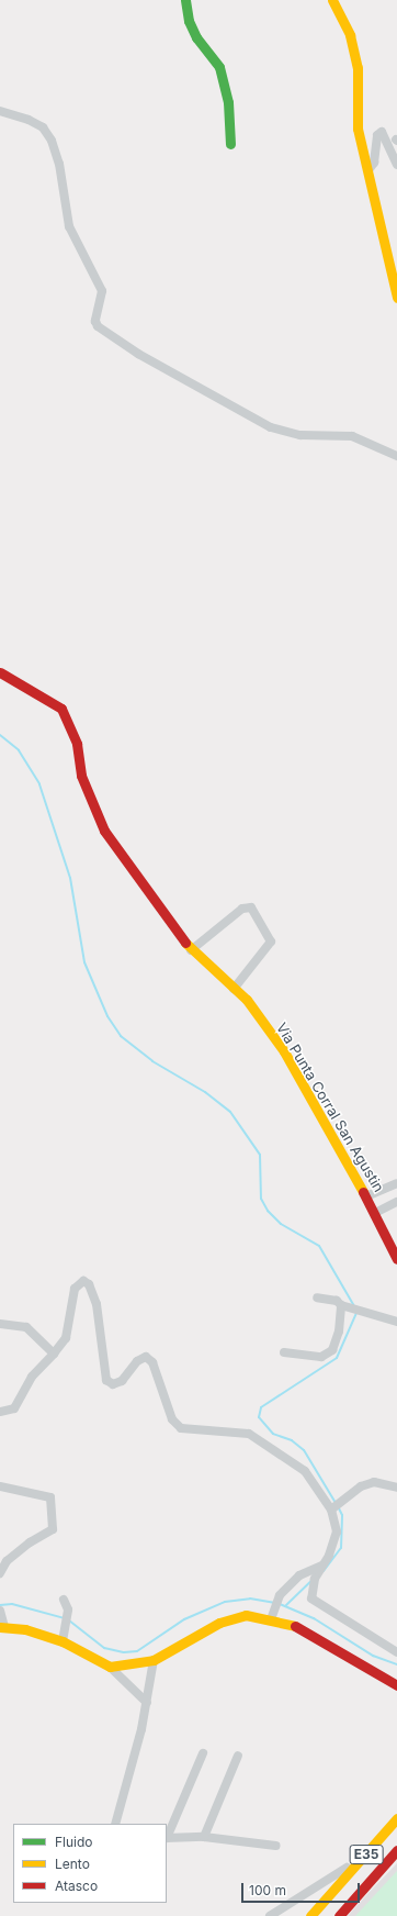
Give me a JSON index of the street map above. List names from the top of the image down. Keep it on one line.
{"streets":{"main road":["Via Punta Corral San Agustin","E35"]},"legend":["Fluido","Lento","Atasco"],"scale_bar":"100 m"}
